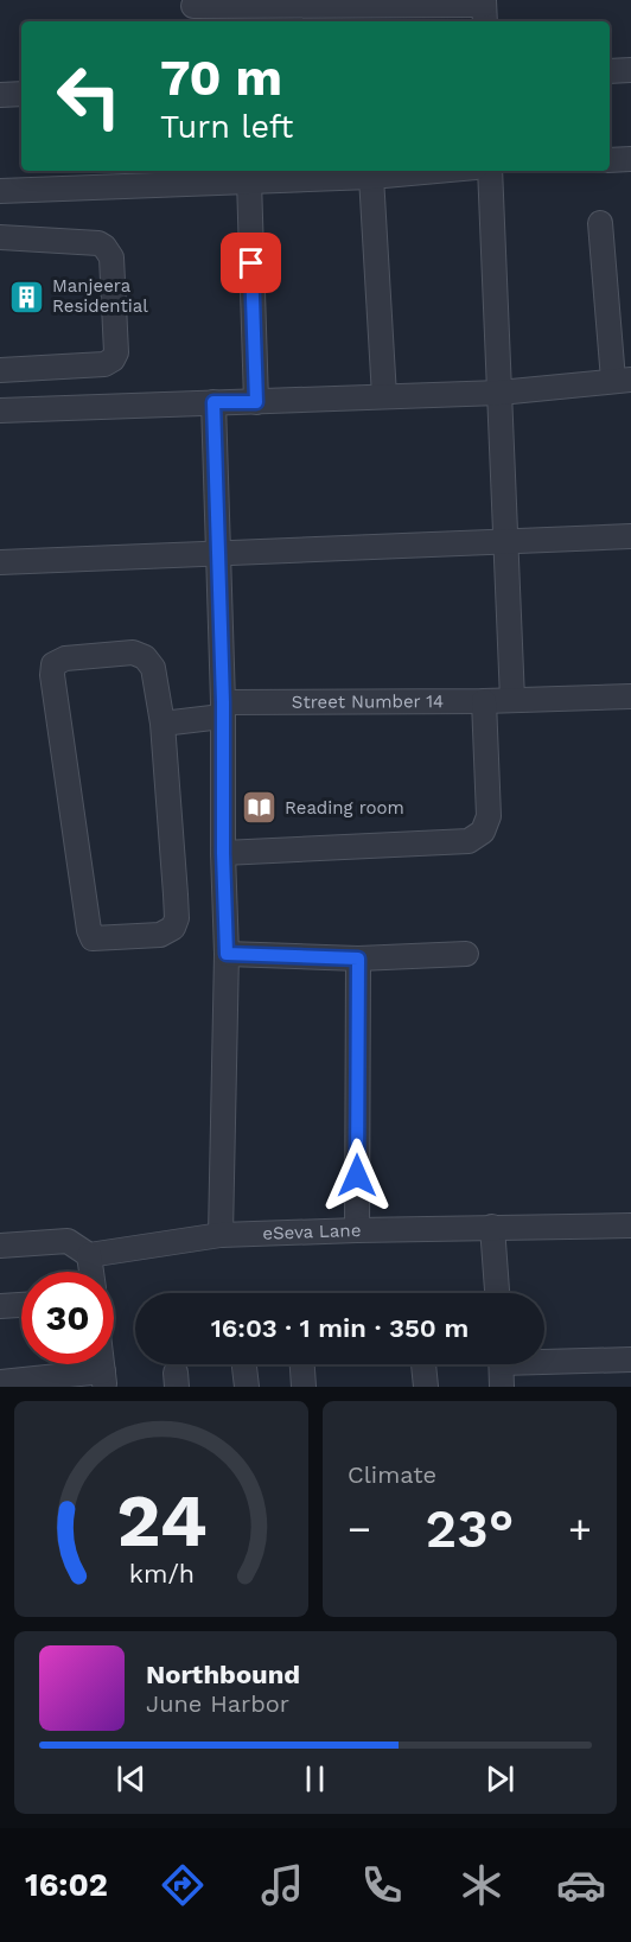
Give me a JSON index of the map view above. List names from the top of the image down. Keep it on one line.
{"streets":{"street":["Street Number 14","eSeva Lane"]},"places":{"building":["Manjeera Residential"],"library":["Reading room"]},"page":{"turn":["70 m","Turn left"],"limit":"30","trip":"16:03 · 1 min · 350 m","tile":"Climate","heat":["−","23°","+"],"song":["Northbound","June Harbor"],"tabs":"16:02","gauge":["24","km/h"]}}
